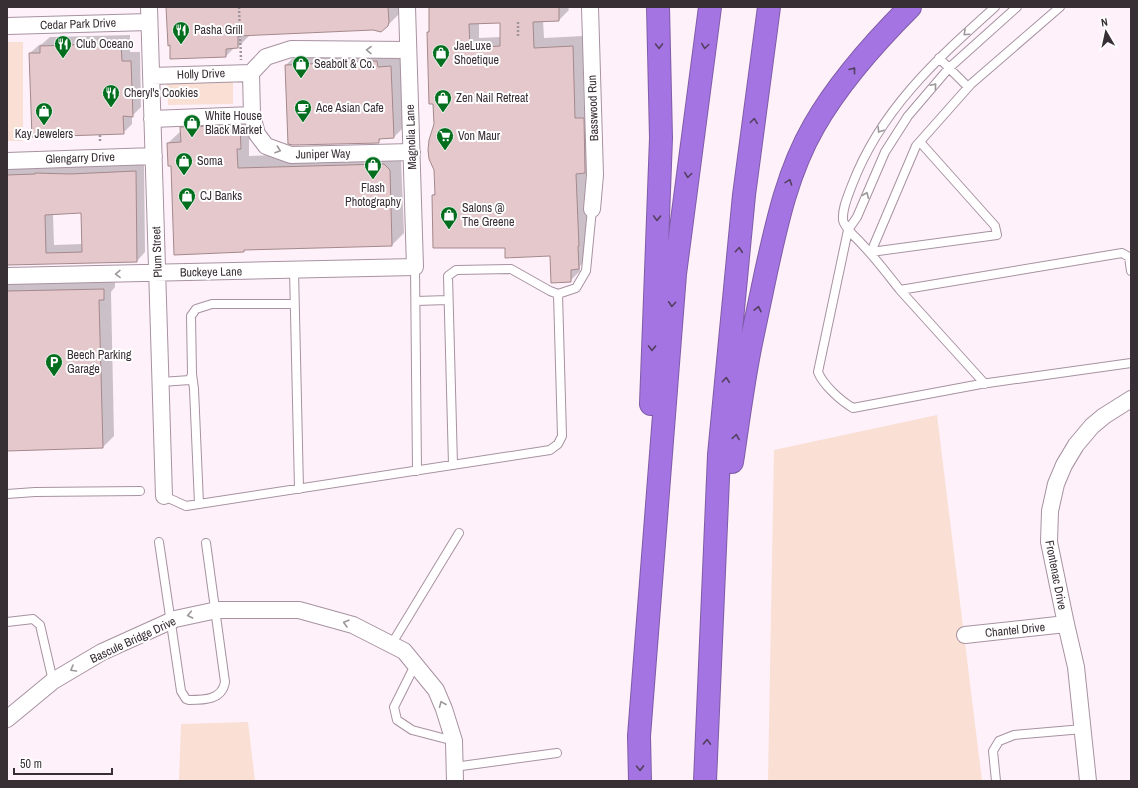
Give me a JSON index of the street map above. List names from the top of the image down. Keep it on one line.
{"streets":{"street":["Cedar Park Drive","Holly Drive","Basswood Run","Magnolia Lane","Juniper Way","Glengarry Drive","Plum Street","Buckeye Lane","Frontenac Drive","Chantel Drive","Bascule Bridge Drive"]},"crossings":[["Cedar Park Drive","Plum Street"],["Holly Drive","Juniper Way"],["Holly Drive","Plum Street"],["Magnolia Lane","Juniper Way"],["Magnolia Lane","Buckeye Lane"],["Glengarry Drive","Plum Street"],["Plum Street","Buckeye Lane"],["Frontenac Drive","Chantel Drive"]],"one_way":["Juniper Way","Buckeye Lane","Bascule Bridge Drive"],"places":{"restaurant":["Pasha Grill","Club Oceano","Cheryl's Cookies"],"shop":["JaeLuxe Shoetique","Seabolt & Co.","Zen Nail Retreat","Kay Jewelers","White House Black Market","Soma","Flash Photography","CJ Banks","Salons @ The Greene"],"cafe":["Ace Asian Cafe"],"supermarket":["Von Maur"],"parking":["Beech Parking Garage"]},"scale_bar":"50 m","north":"top"}
